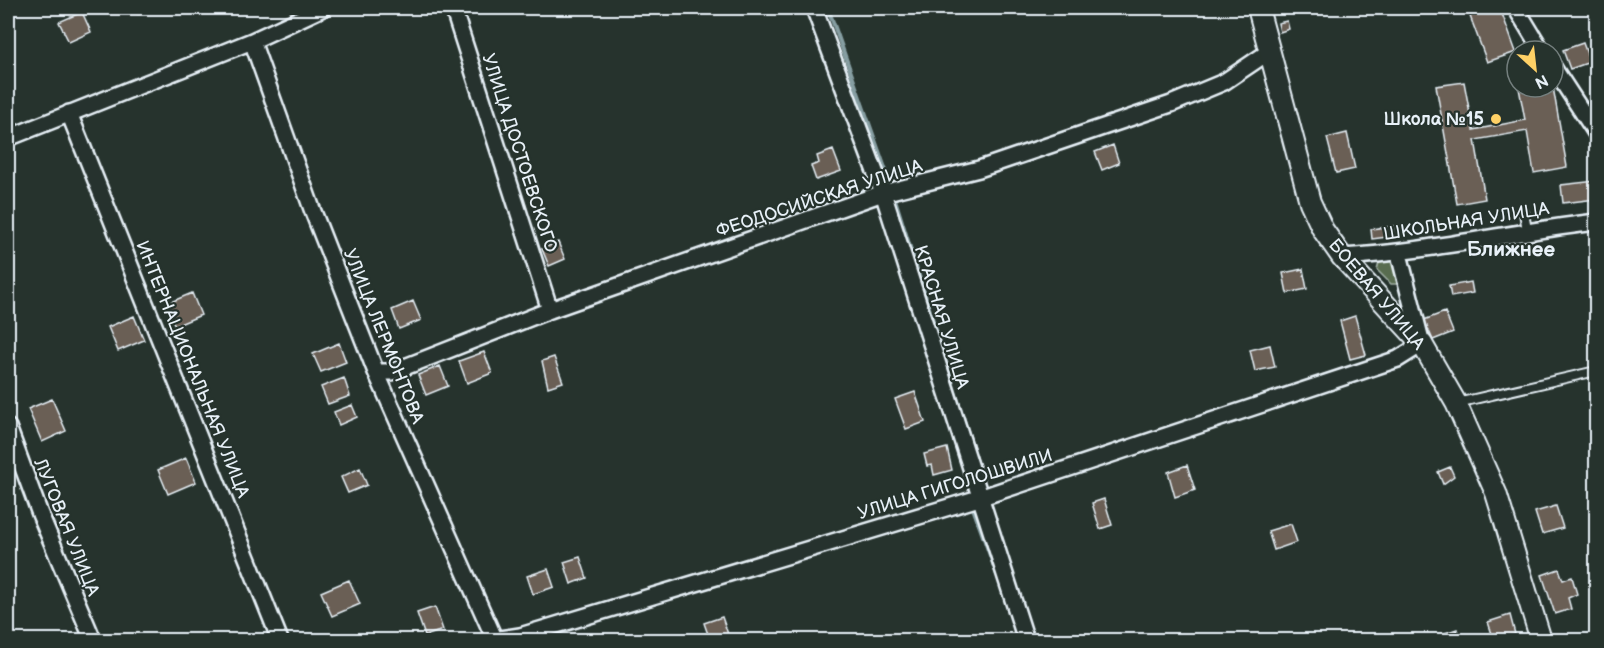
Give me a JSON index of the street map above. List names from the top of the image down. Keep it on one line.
{"streets":{"street":["УЛИЦА ДОСТОЕВСКОГО","ФЕОДОСИЙСКАЯ УЛИЦА","ШКОЛЬНАЯ УЛИЦА","БОЕВАЯ УЛИЦА","КРАСНАЯ УЛИЦА","УЛИЦА ЛЕРМОНТОВА","ИНТЕРНАЦИОНАЛЬНАЯ УЛИЦА","УЛИЦА ГИГОЛОШВИЛИ","ЛУГОВАЯ УЛИЦА"]},"crossings":[["УЛИЦА ДОСТОЕВСКОГО","ФЕОДОСИЙСКАЯ УЛИЦА"],["ФЕОДОСИЙСКАЯ УЛИЦА","БОЕВАЯ УЛИЦА"],["ФЕОДОСИЙСКАЯ УЛИЦА","КРАСНАЯ УЛИЦА"],["ФЕОДОСИЙСКАЯ УЛИЦА","УЛИЦА ЛЕРМОНТОВА"],["ШКОЛЬНАЯ УЛИЦА","БОЕВАЯ УЛИЦА"],["БОЕВАЯ УЛИЦА","УЛИЦА ГИГОЛОШВИЛИ"],["КРАСНАЯ УЛИЦА","УЛИЦА ГИГОЛОШВИЛИ"],["УЛИЦА ЛЕРМОНТОВА","УЛИЦА ГИГОЛОШВИЛИ"]],"districts":["Ближнее"],"places":["Школа №15"],"north":"bottom right"}
